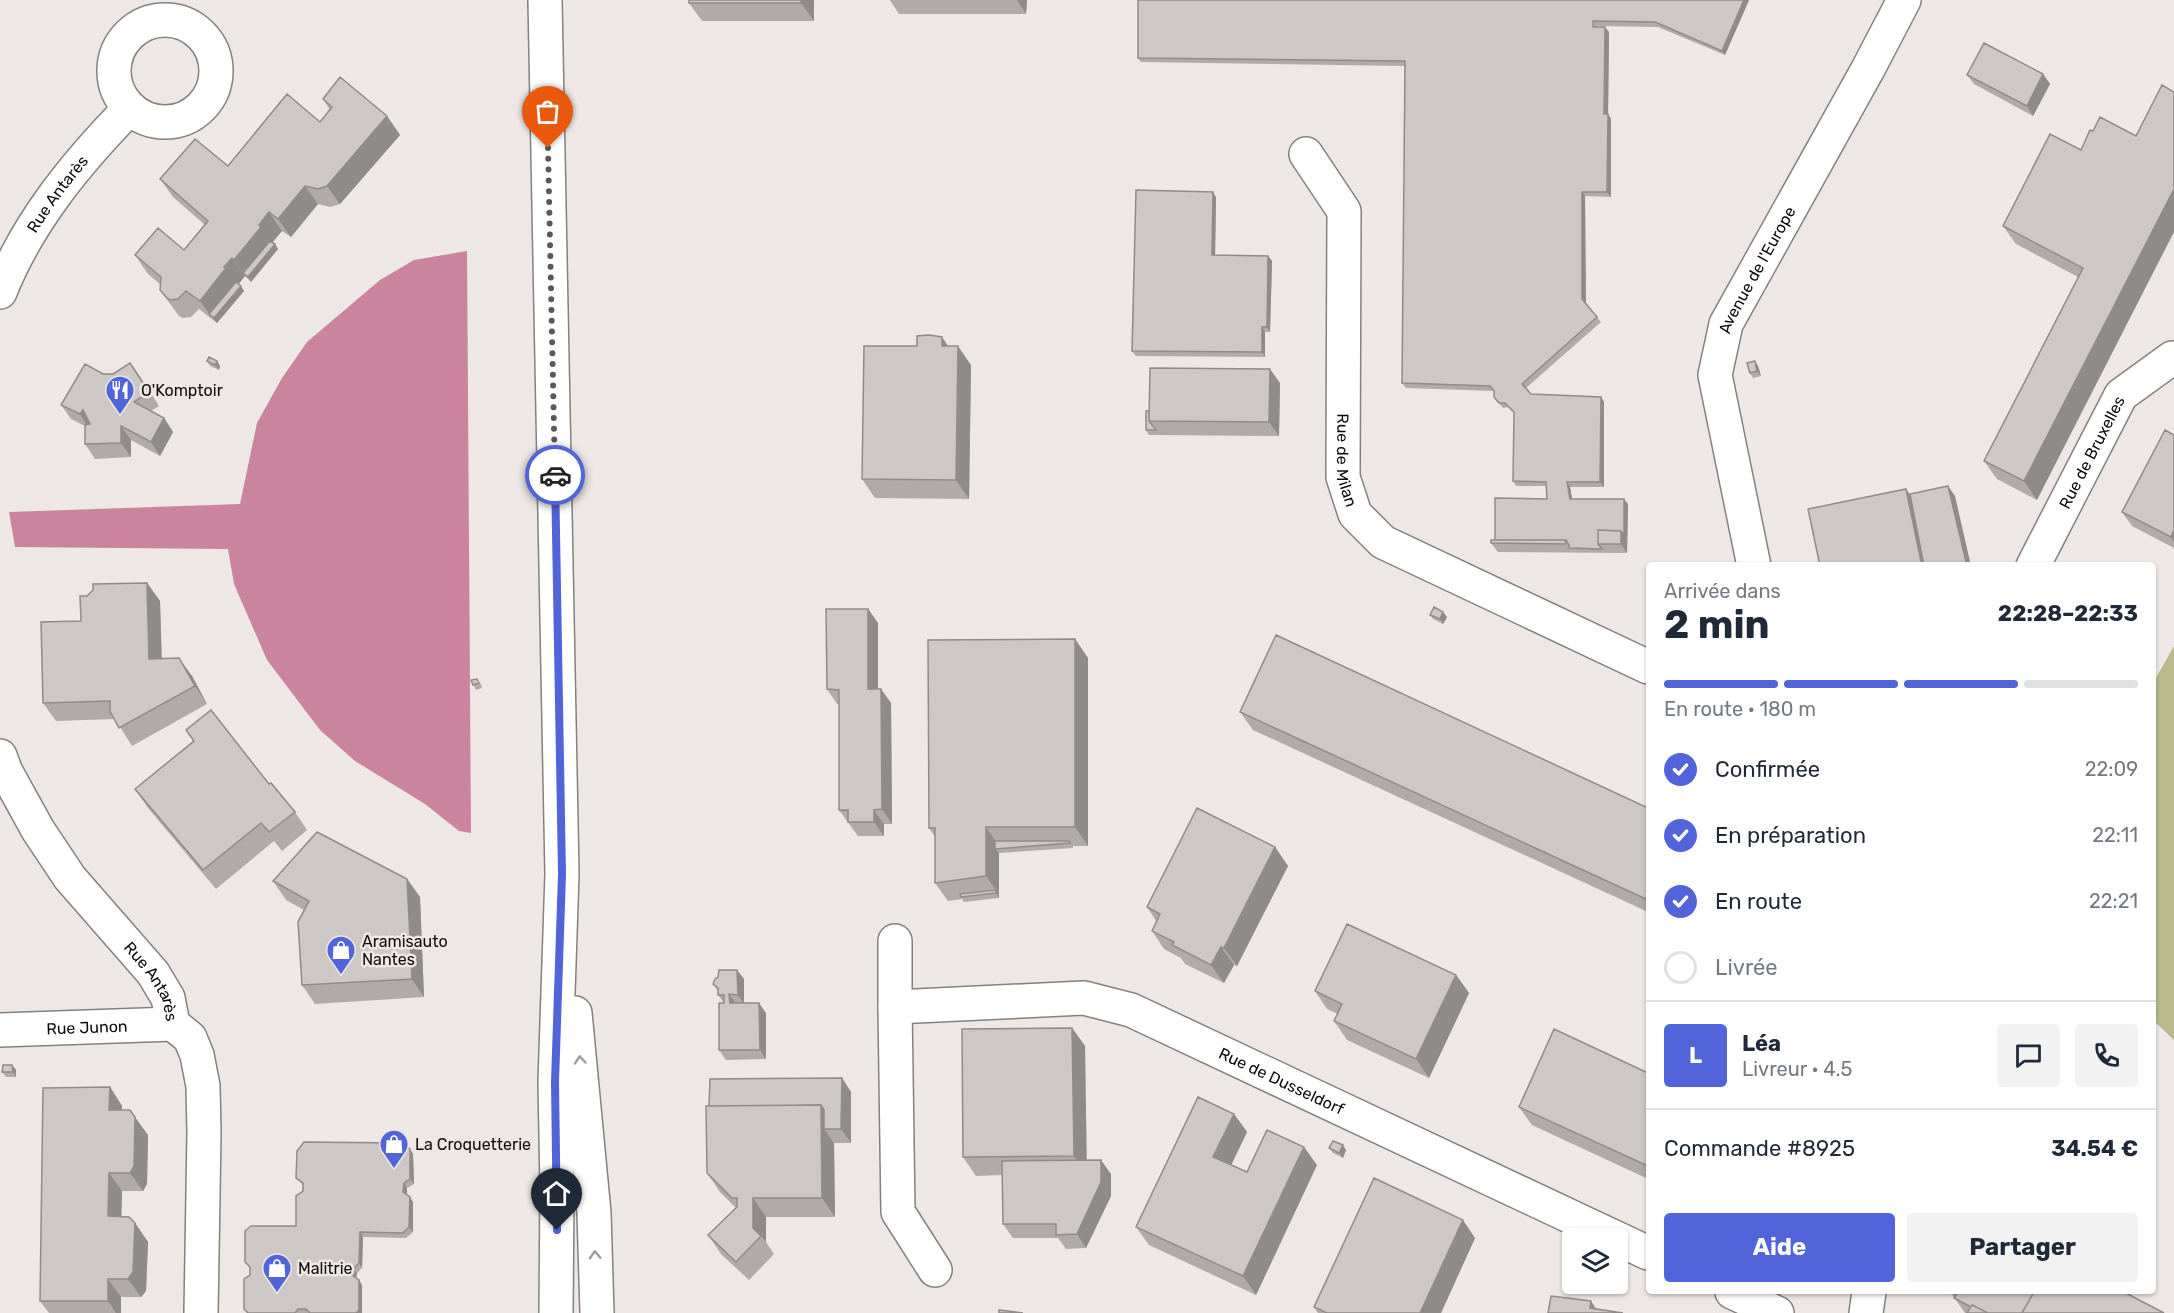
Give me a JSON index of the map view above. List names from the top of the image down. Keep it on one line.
{"streets":{"street":["Rue Antarès","Avenue de l'Europe","Rue de Bruxelles","Rue de Milan","Rue Junon","Rue de Dusseldorf"]},"crossings":[["Rue Antarès","Rue Junon"]],"places":{"restaurant":["O'Komptoir"],"shop":["Aramisauto Nantes","La Croquetterie","Malitrie"]},"page":{"heading":["2 min","Arrivée dans","22:28–22:33"],"panel":["Léa","Livreur · 4.5","Commande #8925","34.54 €"],"bar":"En route · 180 m","list":[["Confirmée","22:09"],["En préparation","22:11"],["En route","22:21"],"Livrée"],"round":"L","buttons":["Aide","Partager"]}}
